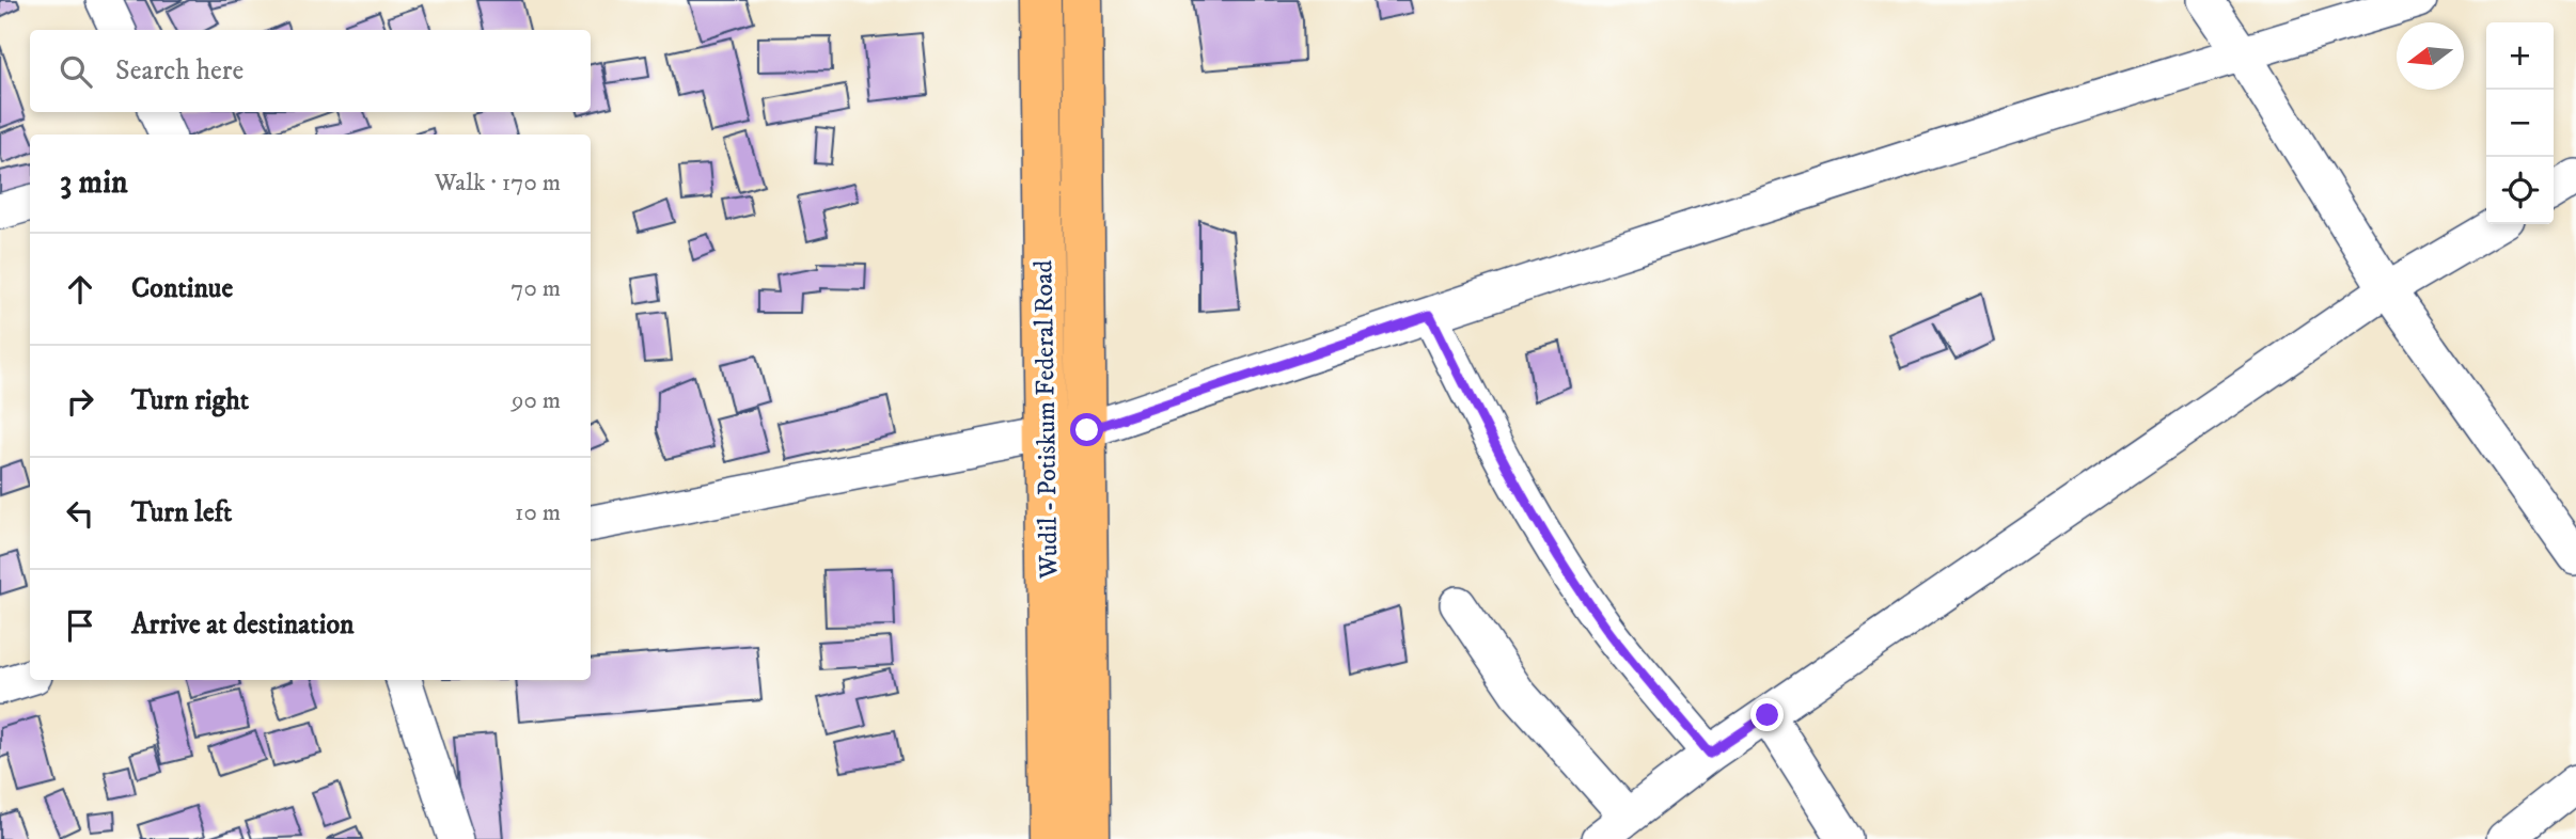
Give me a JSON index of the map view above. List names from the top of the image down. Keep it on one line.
{"streets":{"main road":["Wudil - Potiskum Federal Road"]},"north":"left","page":{"map_buttons":["+","−"],"search":"Search here","heading":["3 min","Walk · 170 m"],"list":[["Continue","70 m"],["Turn right","90 m"],["Turn left","10 m"],"Arrive at destination"]}}
